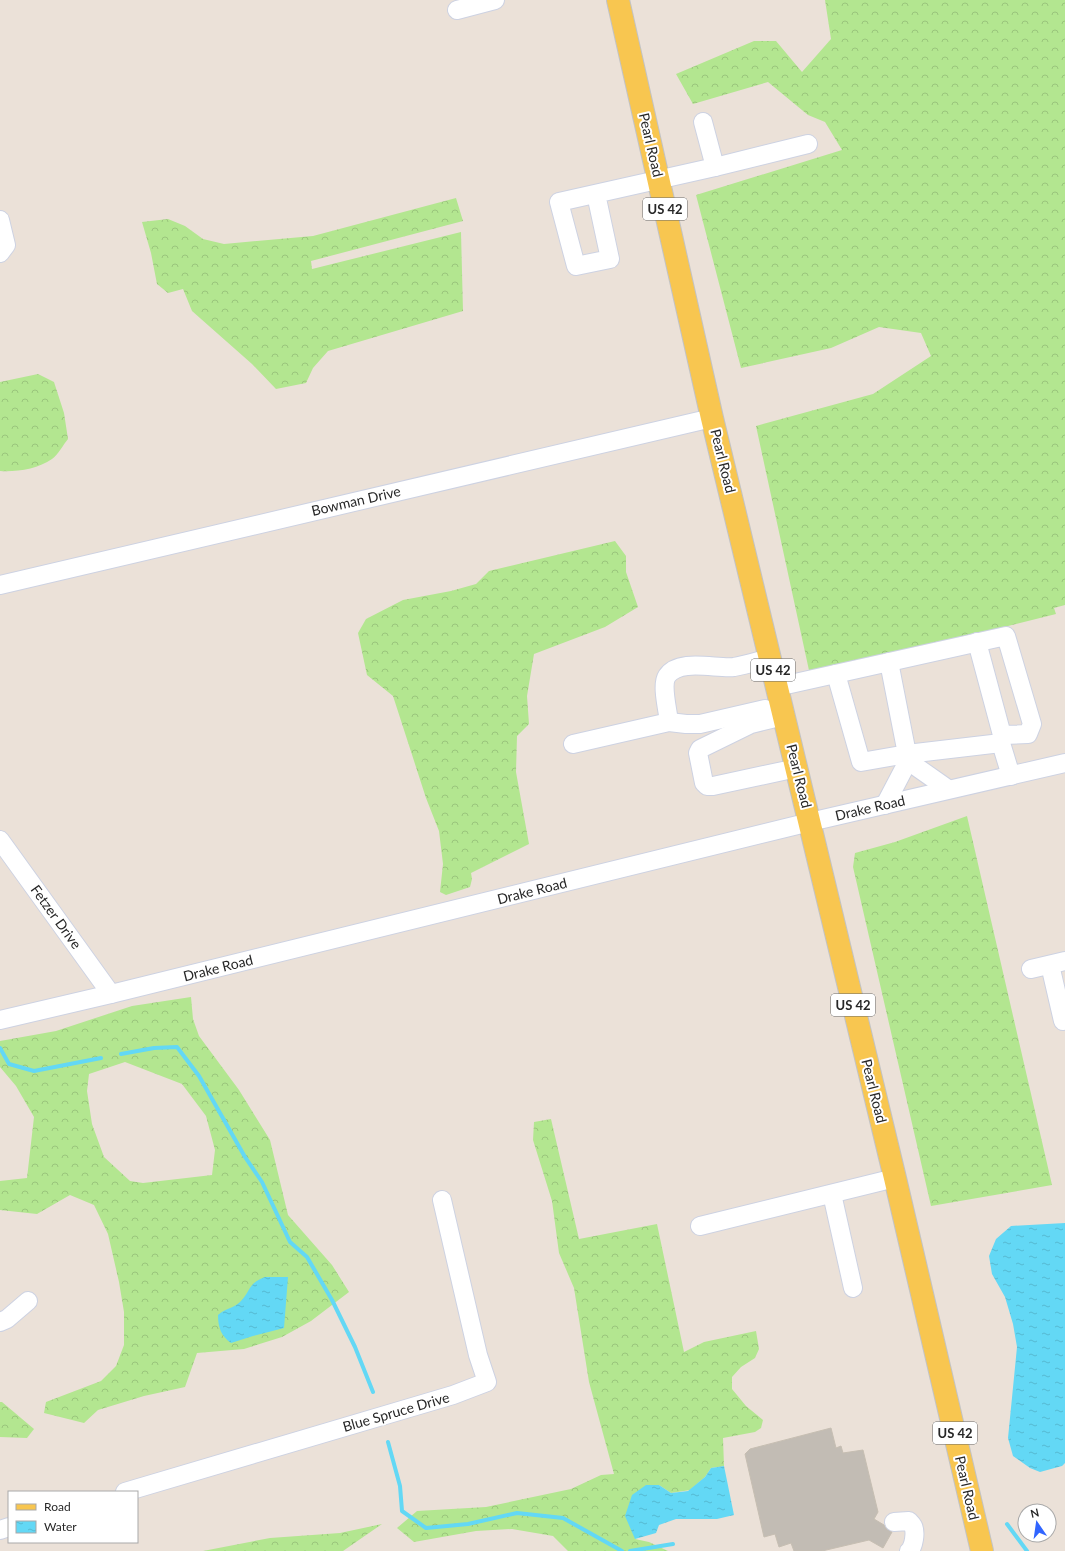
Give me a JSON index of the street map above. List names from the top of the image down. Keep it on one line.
{"streets":{"main road":["Pearl Road","US 42"],"street":["Bowman Drive","Drake Road","Fetzer Drive","Blue Spruce Drive"]},"crossings":[["Pearl Road","Bowman Drive"],["Pearl Road","Drake Road"],["Drake Road","Fetzer Drive"]],"legend":["Road","Water"],"north":"top"}
